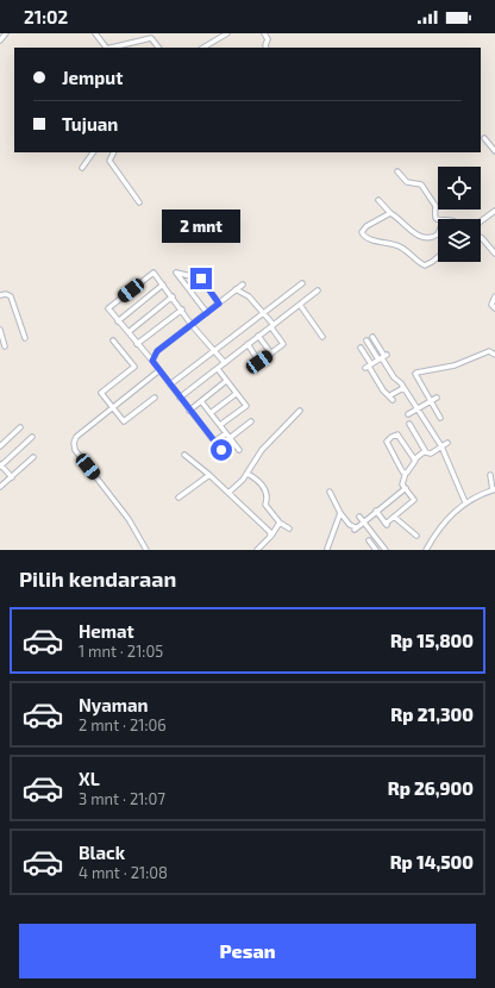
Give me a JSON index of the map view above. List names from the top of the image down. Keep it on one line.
{"page":{"status":"21:02","banner":["Jemput","Tujuan"],"bubble":"2 mnt","heading":"Pilih kendaraan","list":[{"name":"Hemat","note":"1 mnt · 21:05","value":"Rp 15,800"},{"name":"Nyaman","note":"2 mnt · 21:06","value":"Rp 21,300"},{"name":"XL","note":"3 mnt · 21:07","value":"Rp 26,900"},{"name":"Black","note":"4 mnt · 21:08","value":"Rp 14,500"}],"buttons":"Pesan"}}
